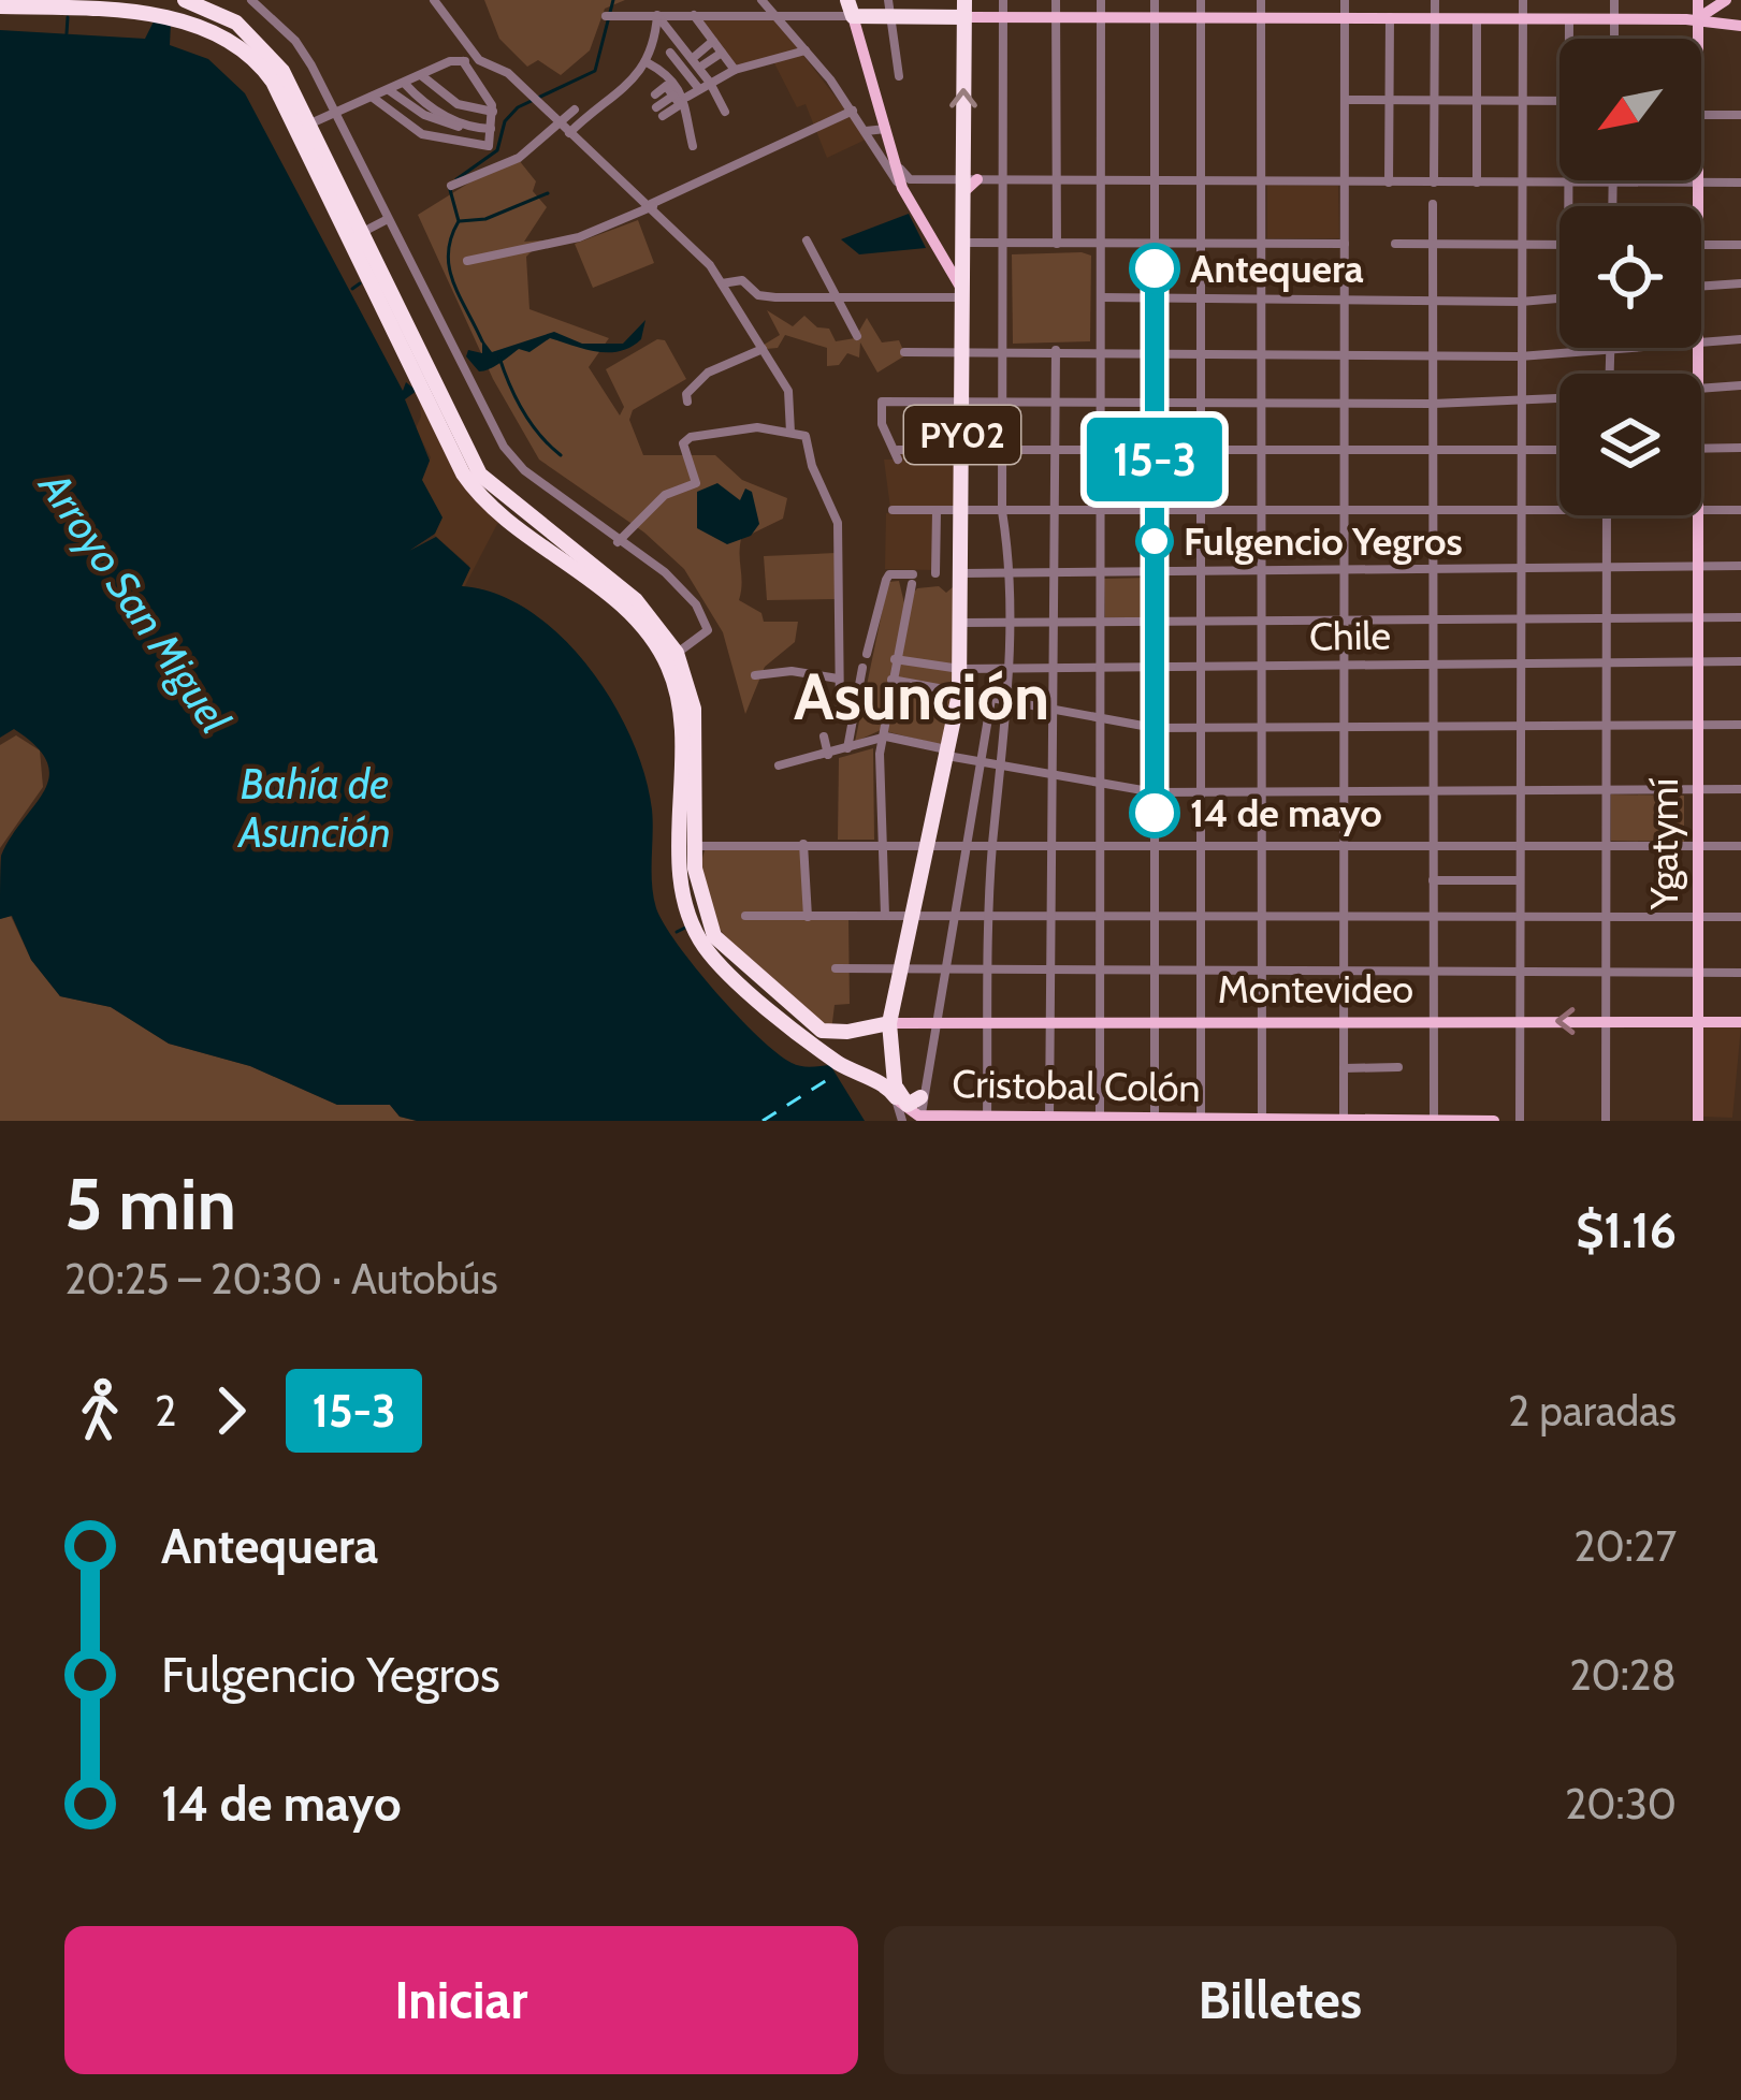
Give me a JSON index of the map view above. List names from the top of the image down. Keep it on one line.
{"streets":{"highway":["PY02"],"main road":["Ygatymí","Montevideo","Cristobal Colón"],"street":["Chile"]},"crossings":[["PY02","Chile"],["Chile","Ygatymí"],["Ygatymí","Montevideo"]],"districts":["Asunción"],"water":["Arroyo San Miguel","Bahía de Asunción"],"places":["Antequera","Fulgencio Yegros","14 de mayo"],"lines":["bus line 15-3"],"north":"bottom left","page":{"on_map":"15-3","heading":["5 min","20:25 – 20:30 · Autobús","$1.16"],"legs":["2","15-3","2 paradas"],"list":[{"name":"Antequera","value":"20:27"},{"name":"Fulgencio Yegros","value":"20:28"},{"name":"14 de mayo","value":"20:30"}],"buttons":["Iniciar","Billetes"]}}
